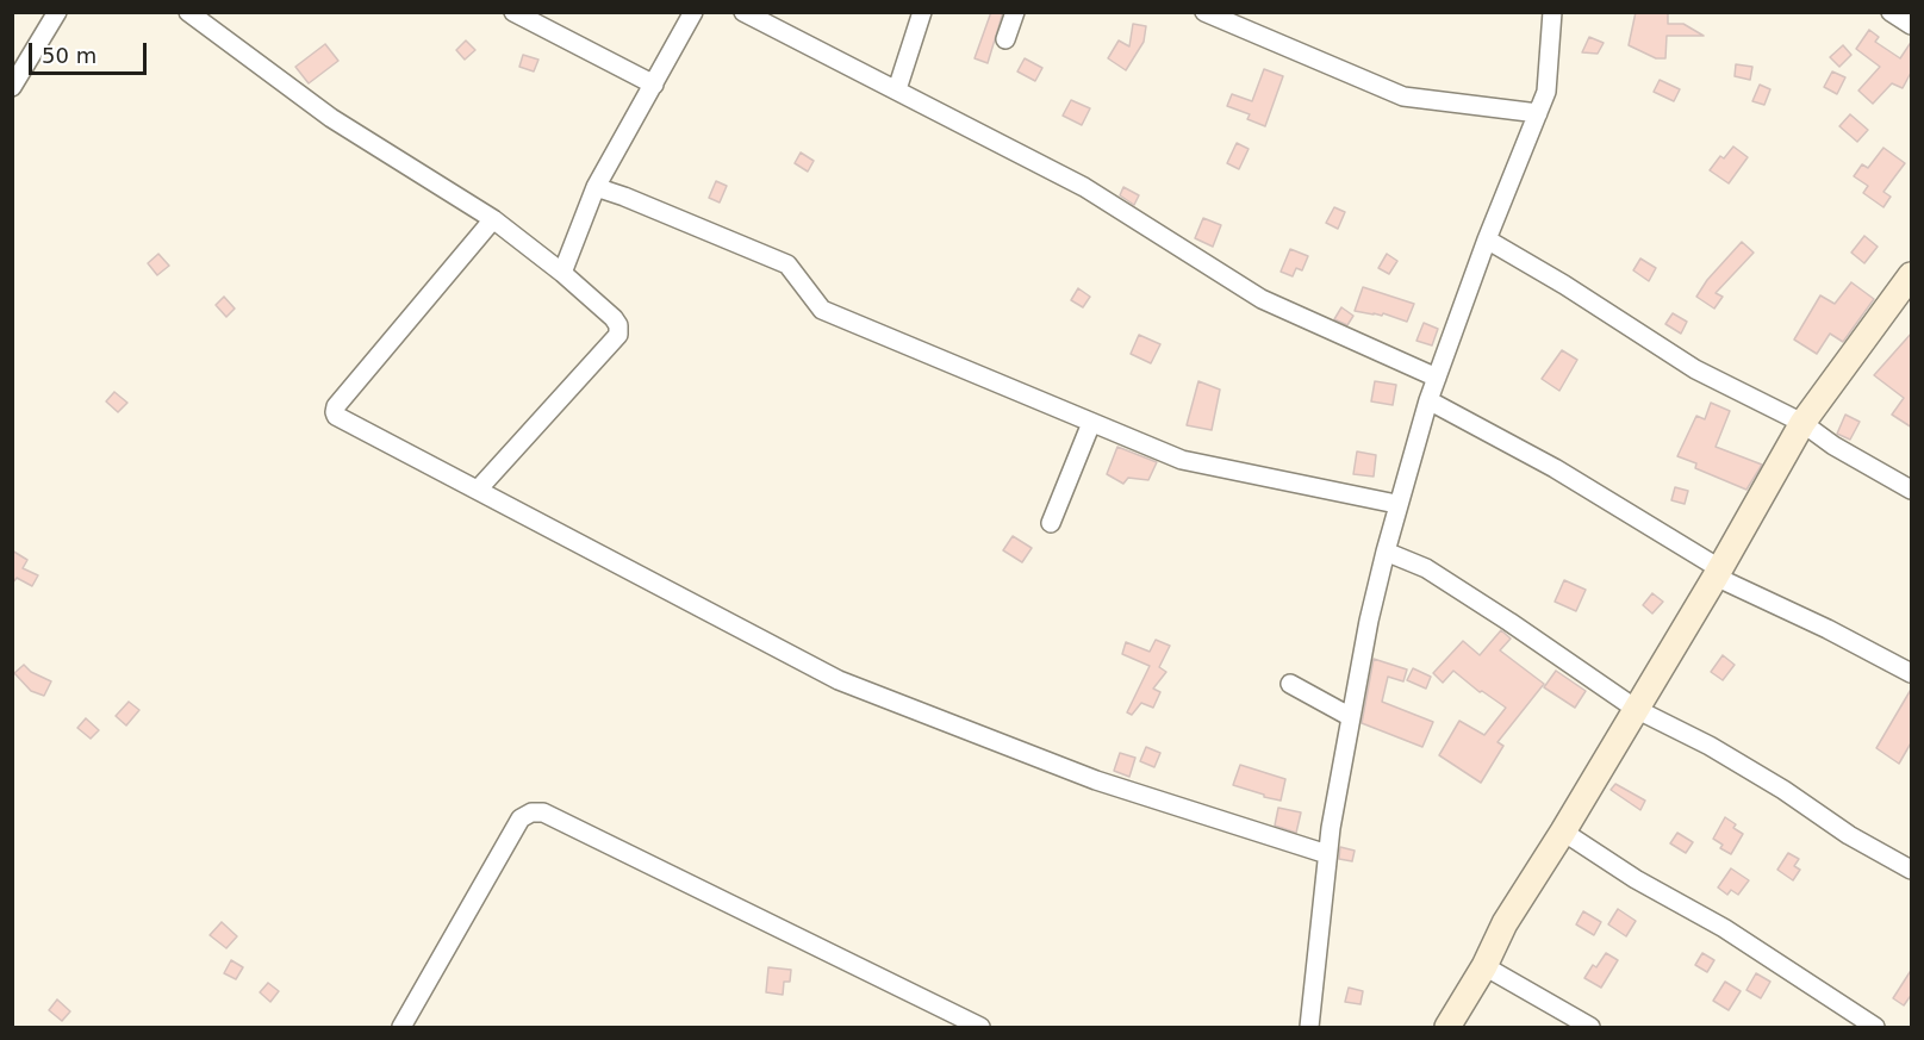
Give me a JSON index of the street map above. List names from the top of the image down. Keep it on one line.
{"scale_bar":"50 m"}
